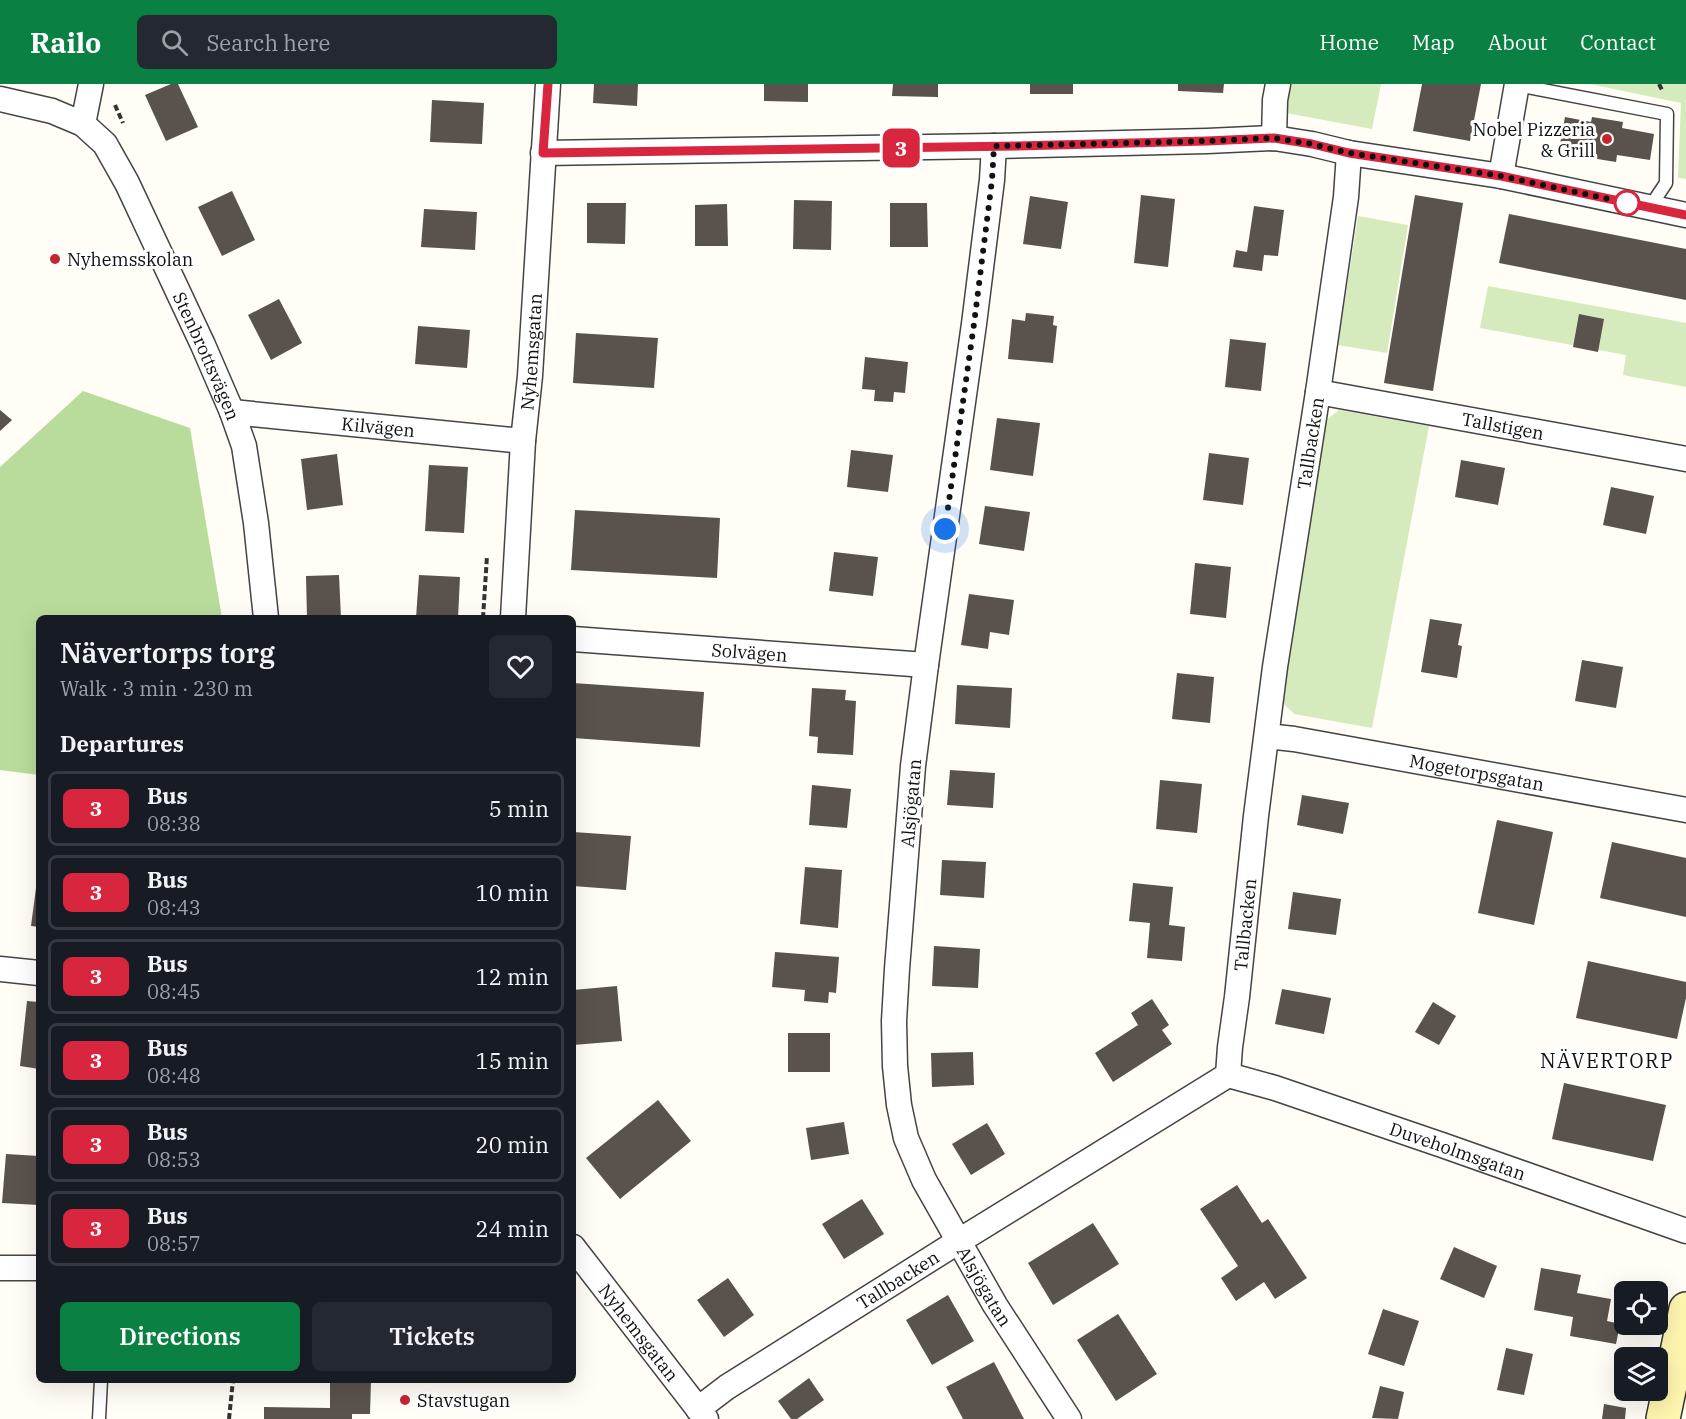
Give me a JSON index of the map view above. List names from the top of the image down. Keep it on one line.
{"streets":{"street":["Nyhemsgatan","Stenbrottsvägen","Tallstigen","Kilvägen","Tallbacken","Solvägen","Mogetorpsgatan","Alsjögatan","Duveholmsgatan"]},"crossings":[["Nyhemsgatan","Kilvägen"],["Nyhemsgatan","Tallbacken"],["Stenbrottsvägen","Kilvägen"],["Tallstigen","Tallbacken"],["Tallbacken","Mogetorpsgatan"],["Tallbacken","Alsjögatan"],["Tallbacken","Duveholmsgatan"],["Solvägen","Alsjögatan"]],"districts":["NÄVERTORP"],"places":["Nobel Pizzeria & Grill","Nyhemsskolan","Stavstugan"],"lines":["bus line 3"],"page":{"header":"Railo","search":"Search here","nav":["Home","Map","About","Contact"],"on_map":"3","heading":[["Nävertorps torg","Walk · 3 min · 230 m"],"Departures"],"list":[{"mark":"3","name":"Bus","note":"08:38","value":"5 min"},{"mark":"3","name":"Bus","note":"08:43","value":"10 min"},{"mark":"3","name":"Bus","note":"08:45","value":"12 min"},{"mark":"3","name":"Bus","note":"08:48","value":"15 min"},{"mark":"3","name":"Bus","note":"08:53","value":"20 min"},{"mark":"3","name":"Bus","note":"08:57","value":"24 min"}],"buttons":["Directions","Tickets"]}}
